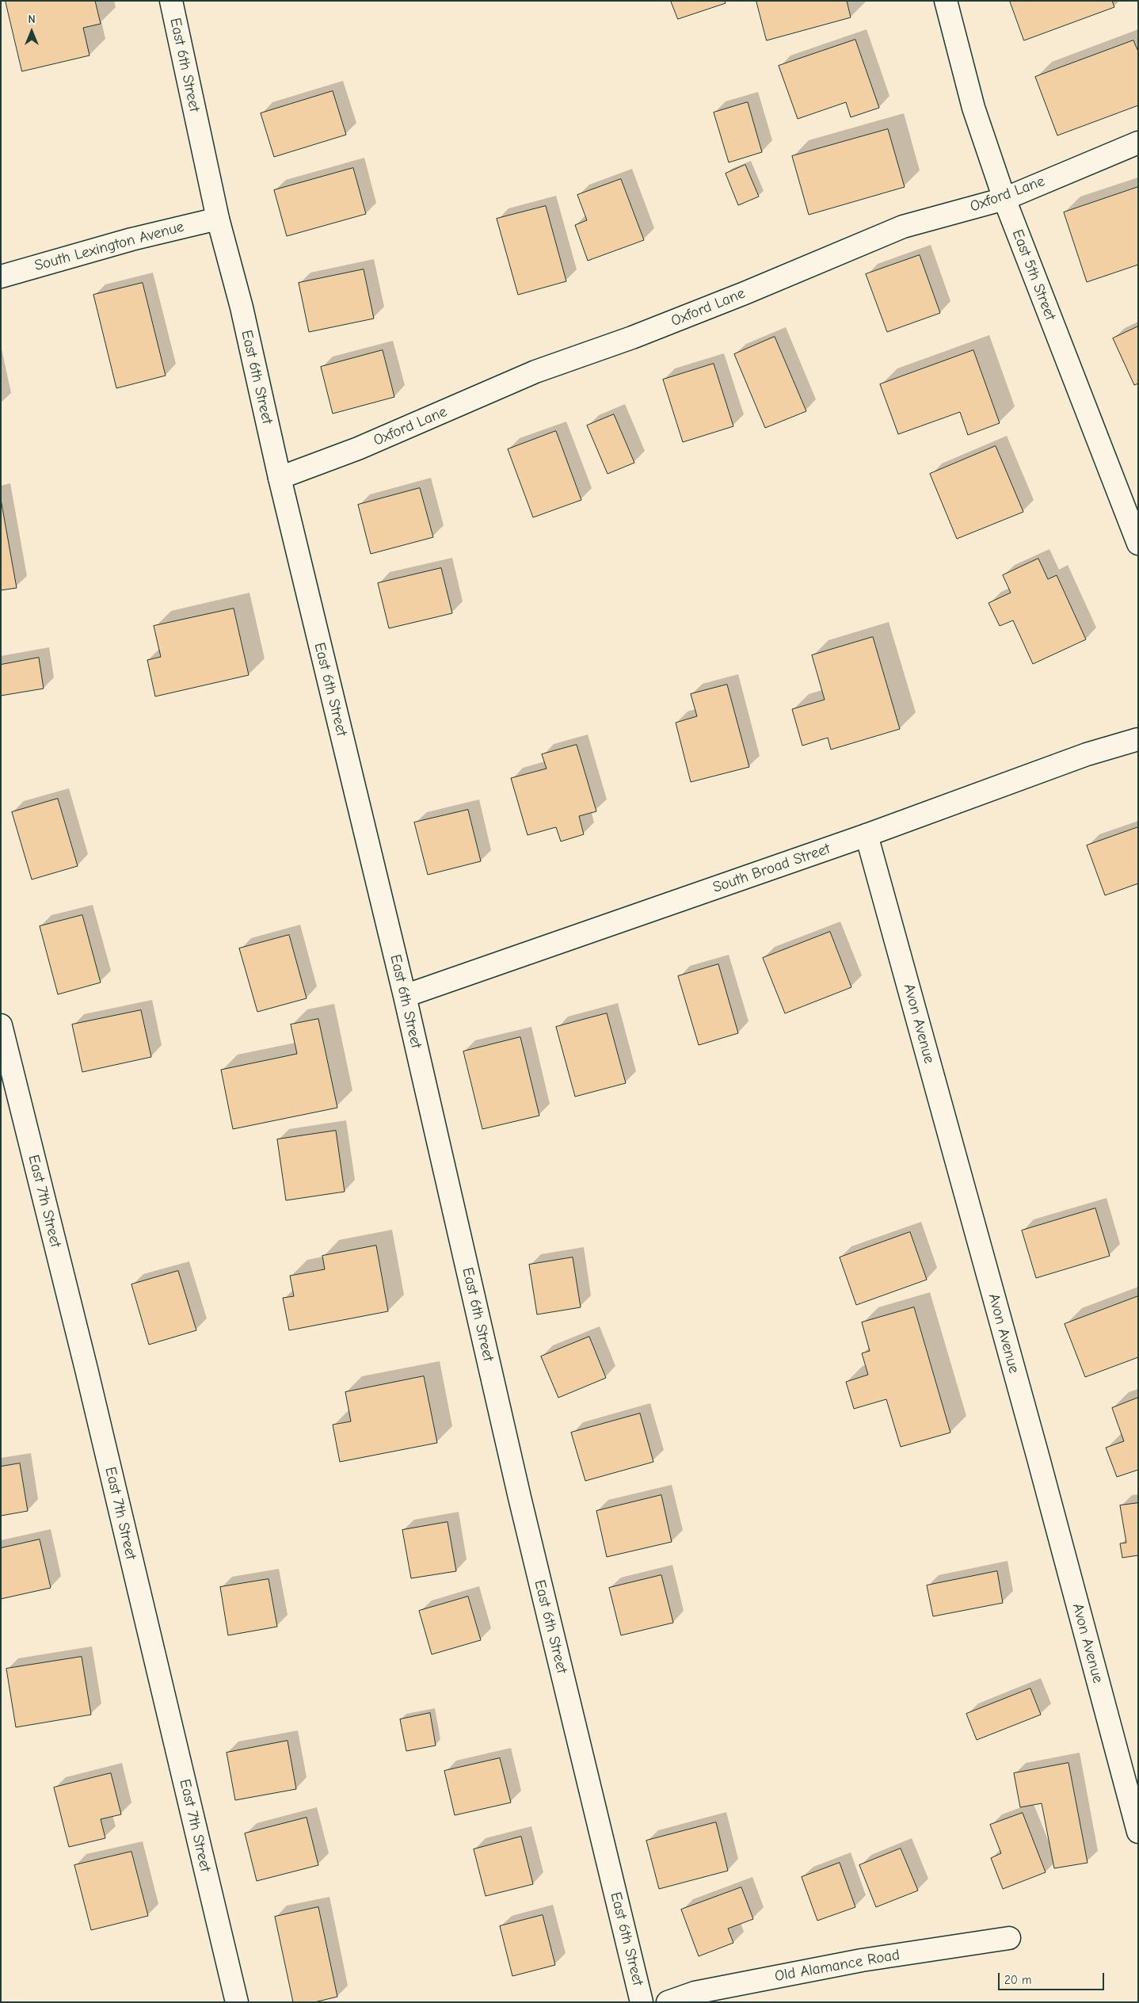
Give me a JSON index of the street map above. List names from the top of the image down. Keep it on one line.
{"streets":{"street":["East 6th Street","Oxford Lane","South Lexington Avenue","East 5th Street","South Broad Street","Avon Avenue","East 7th Street","Old Alamance Road"]},"crossings":[["East 6th Street","Oxford Lane"],["East 6th Street","South Lexington Avenue"],["East 6th Street","South Broad Street"],["Oxford Lane","East 5th Street"],["South Broad Street","Avon Avenue"]],"scale_bar":"20 m","north":"top"}
